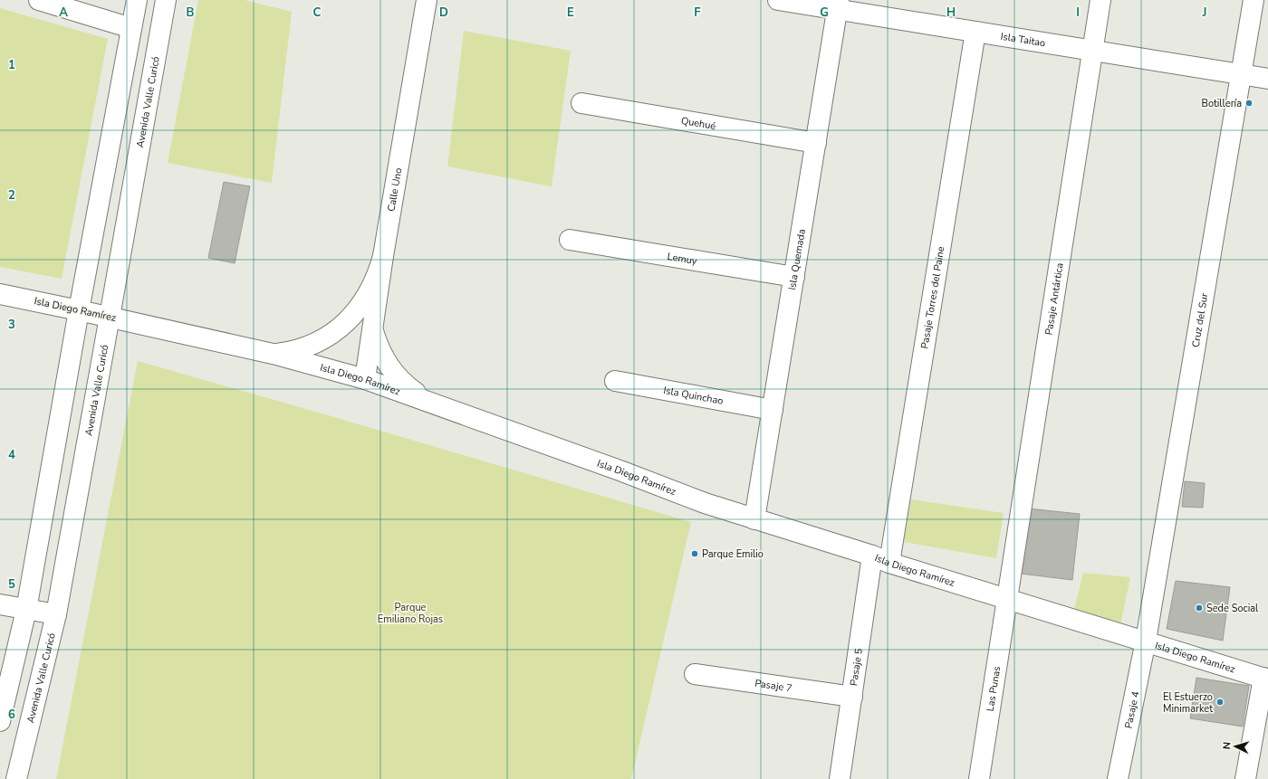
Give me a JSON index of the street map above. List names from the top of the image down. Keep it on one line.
{"streets":{"street":["Isla Taitao","Avenida Valle Curicó","Quehué","Calle Uno","Lemuy","Isla Quemada","Pasaje Torres del Paine","Pasaje Antártica","Isla Diego Ramírez","Cruz del Sur","Isla Quinchao","Pasaje 5","Pasaje 7","Las Punas","Pasaje 4"]},"crossings":[["Isla Taitao","Isla Quemada"],["Isla Taitao","Pasaje Torres del Paine"],["Isla Taitao","Pasaje Antártica"],["Isla Taitao","Cruz del Sur"],["Avenida Valle Curicó","Isla Diego Ramírez"],["Quehué","Isla Quemada"],["Calle Uno","Isla Diego Ramírez"],["Lemuy","Isla Quemada"],["Isla Quemada","Isla Diego Ramírez"],["Isla Quemada","Isla Quinchao"],["Pasaje Torres del Paine","Isla Diego Ramírez"],["Pasaje Torres del Paine","Pasaje 5"],["Pasaje Antártica","Isla Diego Ramírez"],["Pasaje Antártica","Las Punas"],["Isla Diego Ramírez","Cruz del Sur"],["Isla Diego Ramírez","Pasaje 5"],["Isla Diego Ramírez","Las Punas"],["Isla Diego Ramírez","Pasaje 4"],["Cruz del Sur","Pasaje 4"],["Pasaje 5","Pasaje 7"]],"parks":["Parque Emiliano Rojas"],"places":["Botillería","Parque Emilio","Sede Social","El Estuerzo Minimarket"],"north":"left","grid":{"columns":["A","B","C","D","E","F","G","H","I","J"],"rows":["1","2","3","4","5","6"]}}
